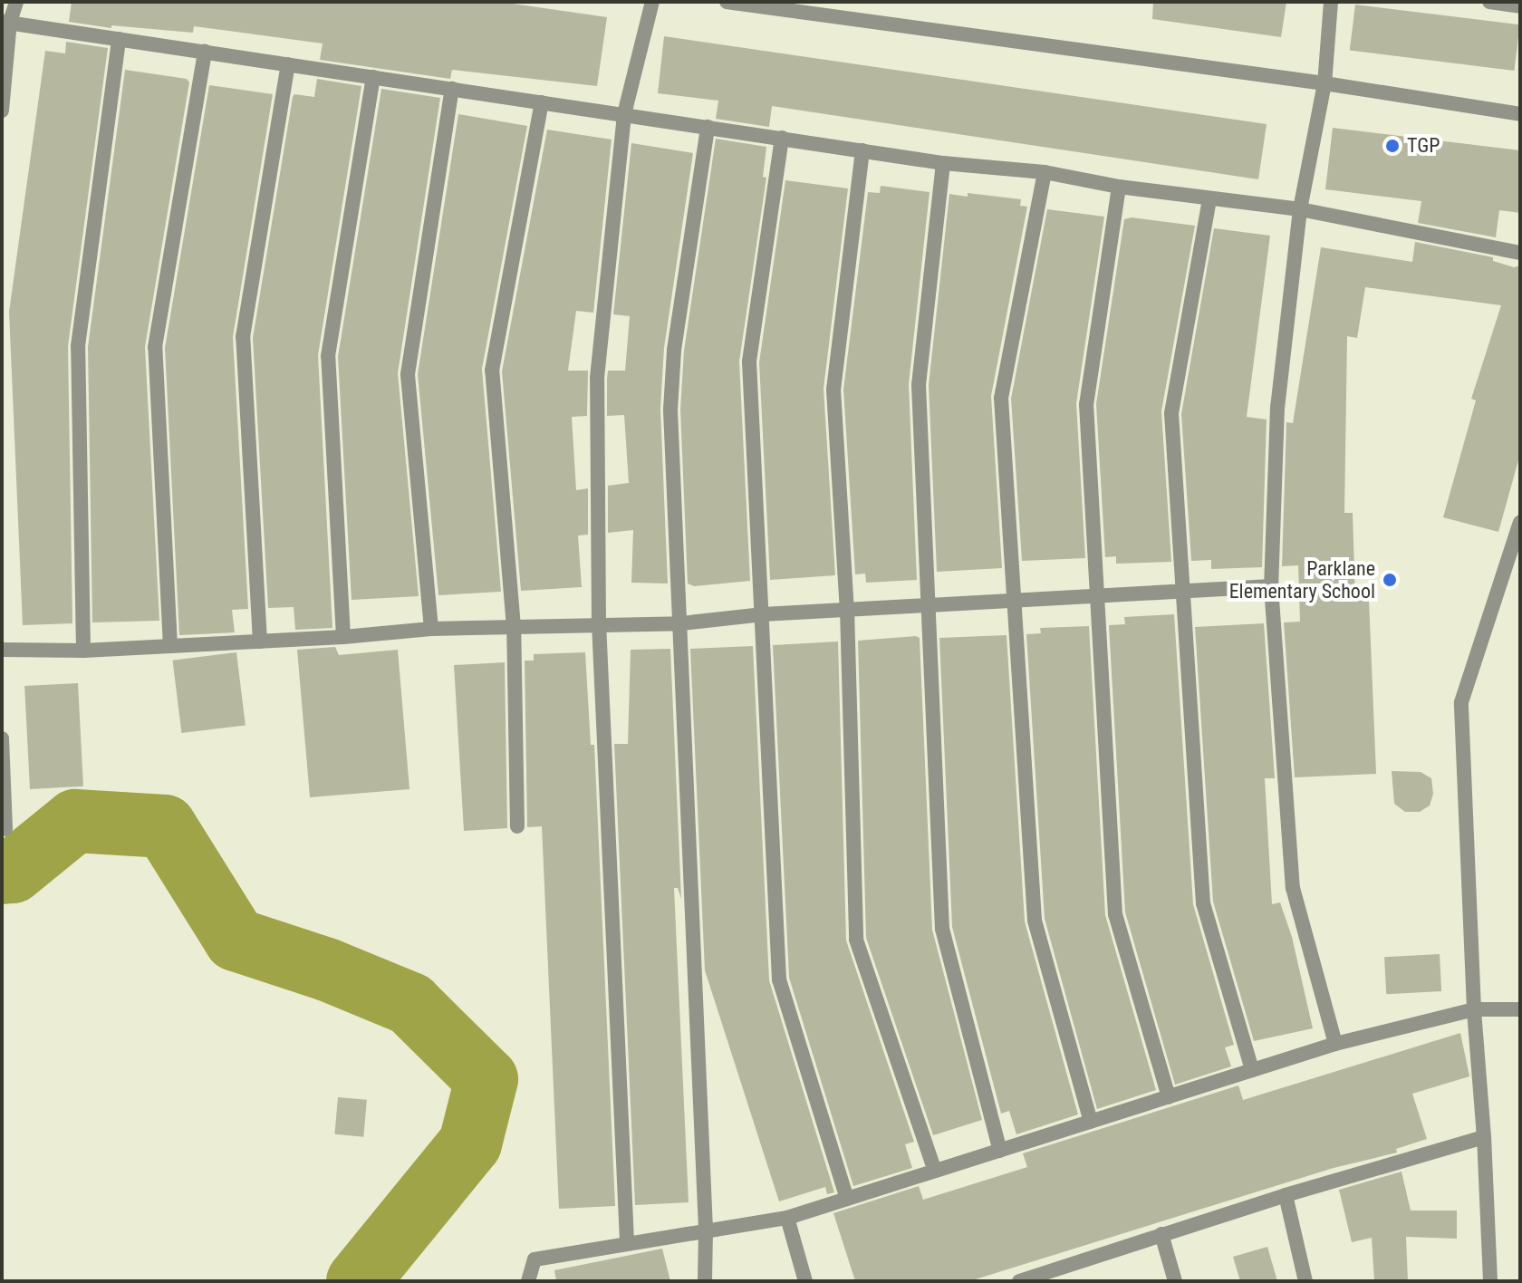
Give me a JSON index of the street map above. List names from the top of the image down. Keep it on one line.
{"places":["TGP","Parklane Elementary School"]}
